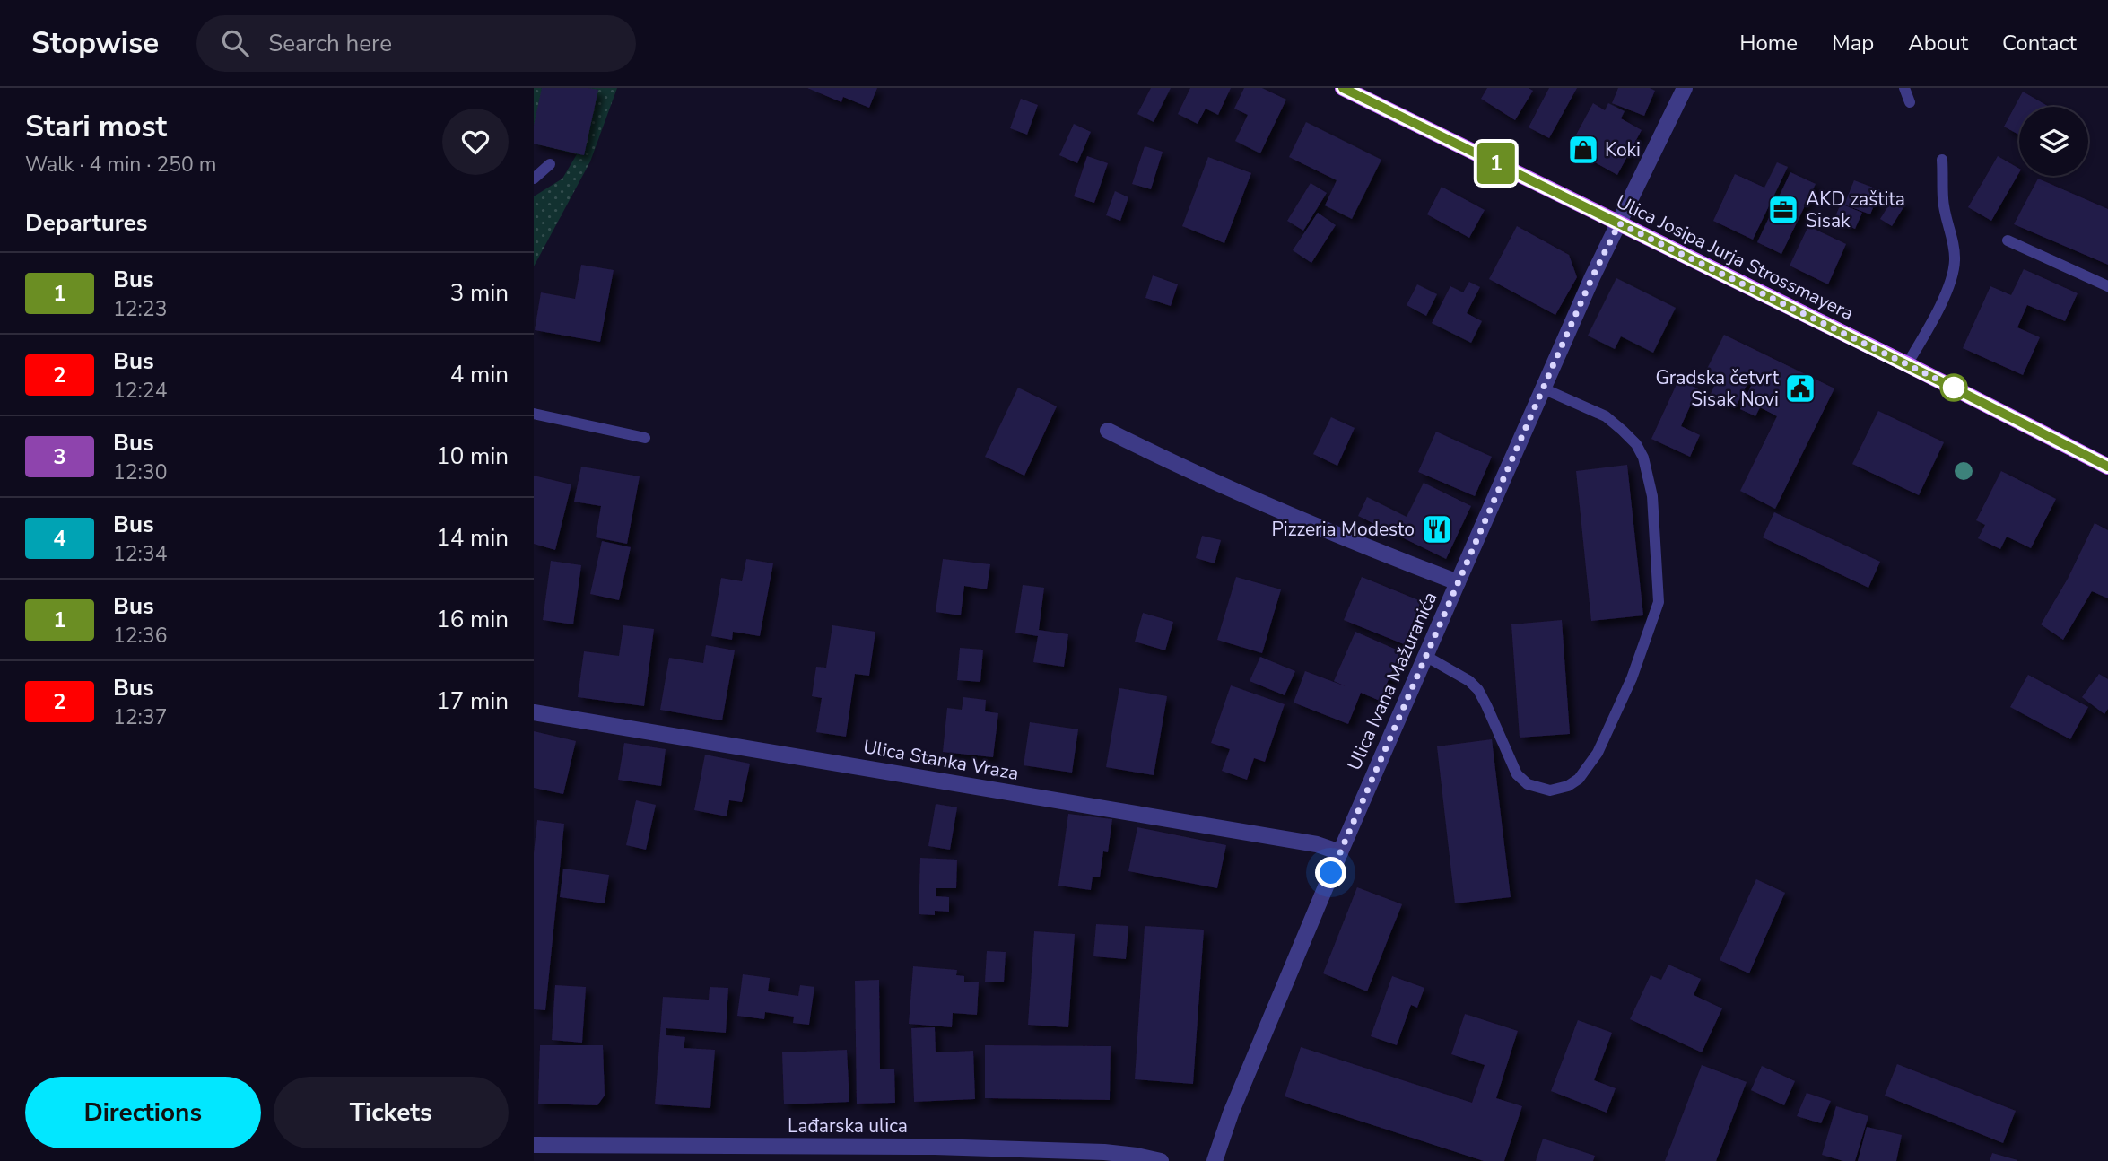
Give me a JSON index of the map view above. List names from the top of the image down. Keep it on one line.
{"streets":{"main road":["Ulica Josipa Jurja Strossmayera"],"street":["Ulica Ivana Mažuranića","Ulica Stanka Vraza","Lađarska ulica"]},"crossings":[["Ulica Josipa Jurja Strossmayera","Ulica Ivana Mažuranića"],["Ulica Ivana Mažuranića","Ulica Stanka Vraza"]],"places":{"shop":["Koki"],"office":["AKD zaštita Sisak"],"public building":["Gradska četvrt Sisak Novi"],"restaurant":["Pizzeria Modesto"]},"lines":["bus line 1"],"page":{"header":"Stopwise","search":"Search here","nav":["Home","Map","About","Contact"],"heading":[["Stari most","Walk · 4 min · 250 m"],"Departures"],"on_map":"1","list":[{"mark":"1","name":"Bus","note":"12:23","value":"3 min"},{"mark":"2","name":"Bus","note":"12:24","value":"4 min"},{"mark":"3","name":"Bus","note":"12:30","value":"10 min"},{"mark":"4","name":"Bus","note":"12:34","value":"14 min"},{"mark":"1","name":"Bus","note":"12:36","value":"16 min"},{"mark":"2","name":"Bus","note":"12:37","value":"17 min"}],"buttons":["Directions","Tickets"]}}
